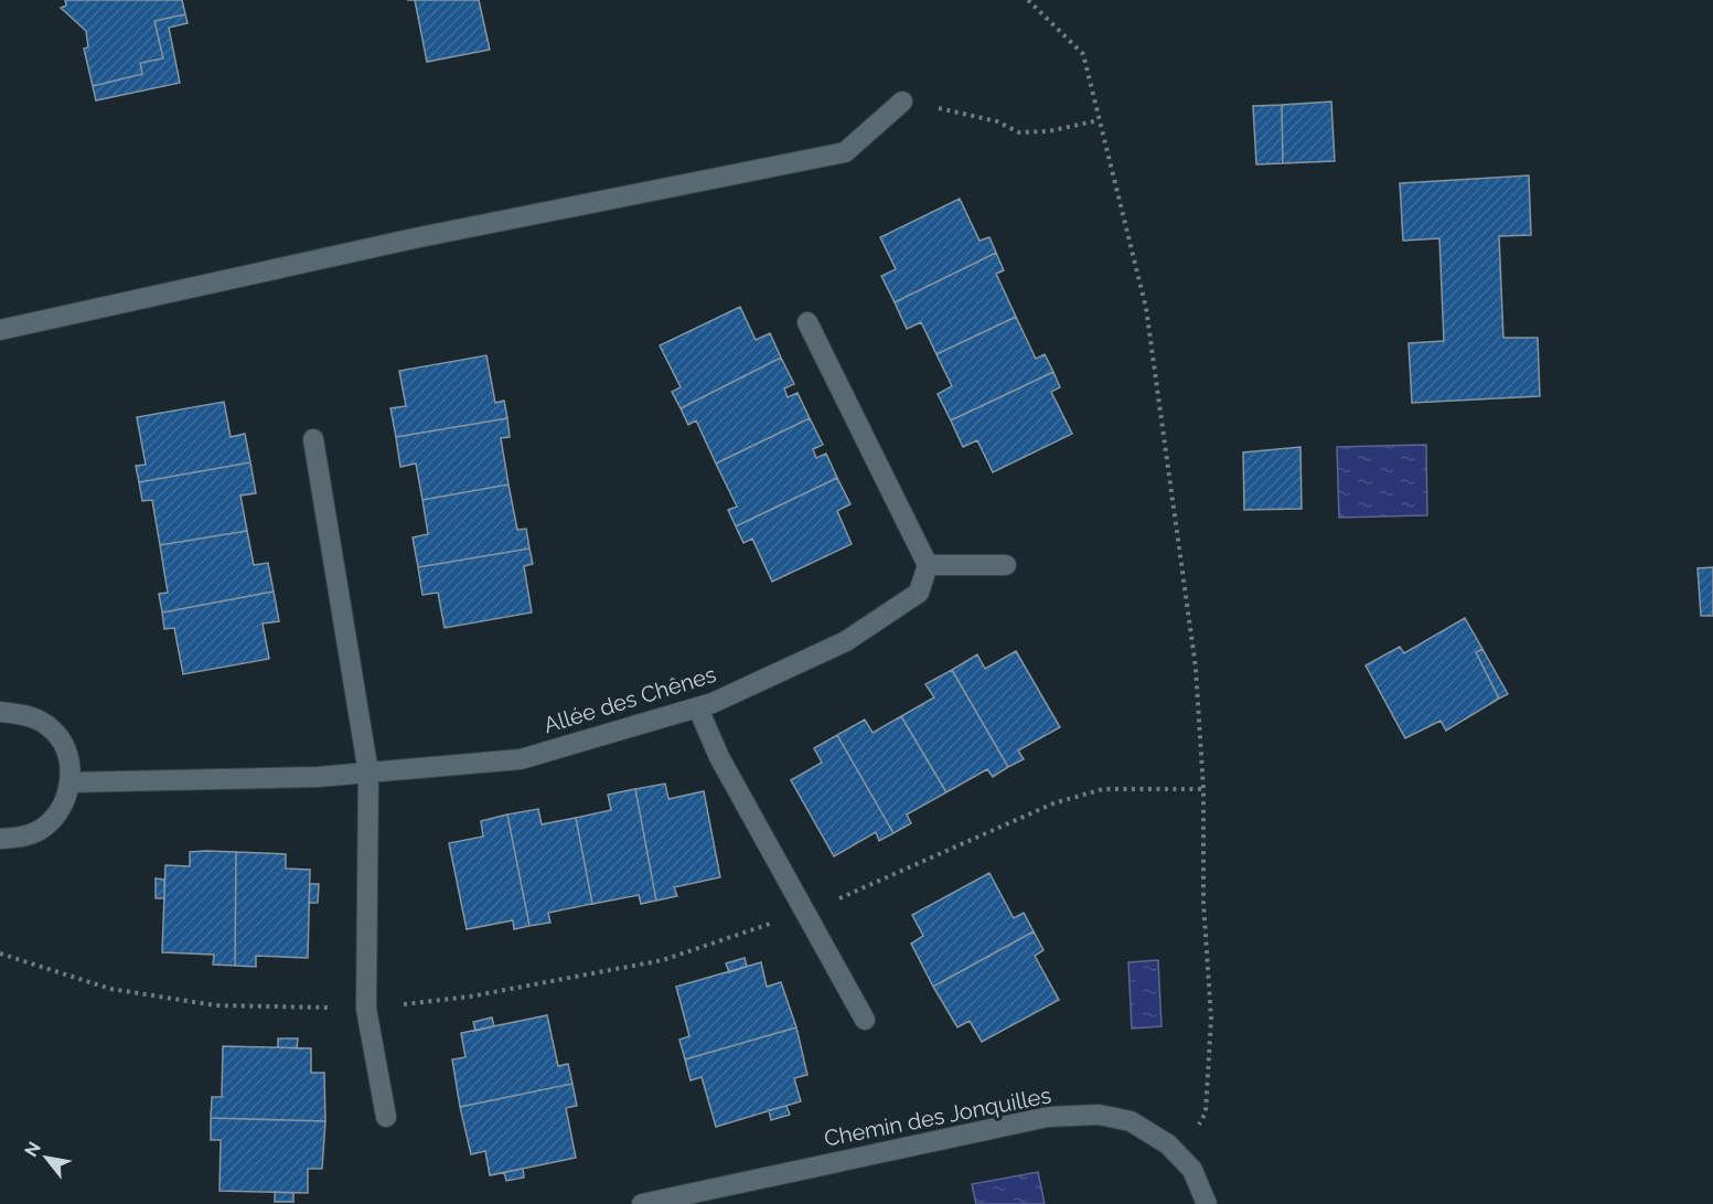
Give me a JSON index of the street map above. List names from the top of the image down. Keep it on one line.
{"streets":{"street":["Allée des Chênes","Chemin des Jonquilles"]},"north":"top left"}
